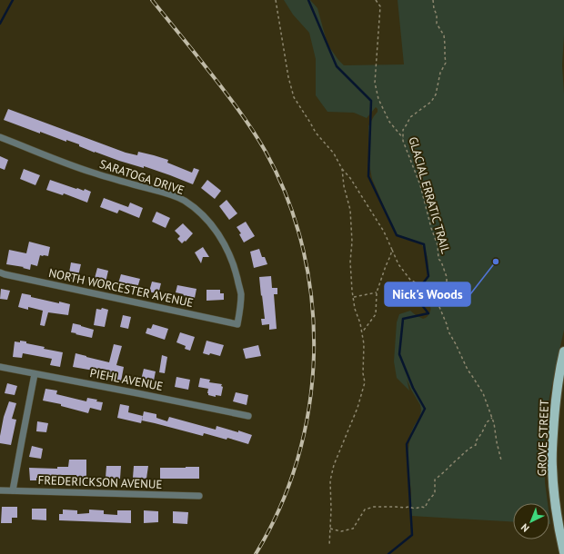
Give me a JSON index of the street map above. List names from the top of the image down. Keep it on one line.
{"streets":{"main road":["GROVE STREET"],"street":["SARATOGA DRIVE","NORTH WORCESTER AVENUE","PIEHL AVENUE","FREDERICKSON AVENUE"],"path":["GLACIAL ERRATIC TRAIL"]},"crossings":[["SARATOGA DRIVE","NORTH WORCESTER AVENUE"]],"places":["Nick's Woods"],"north":"bottom left"}
